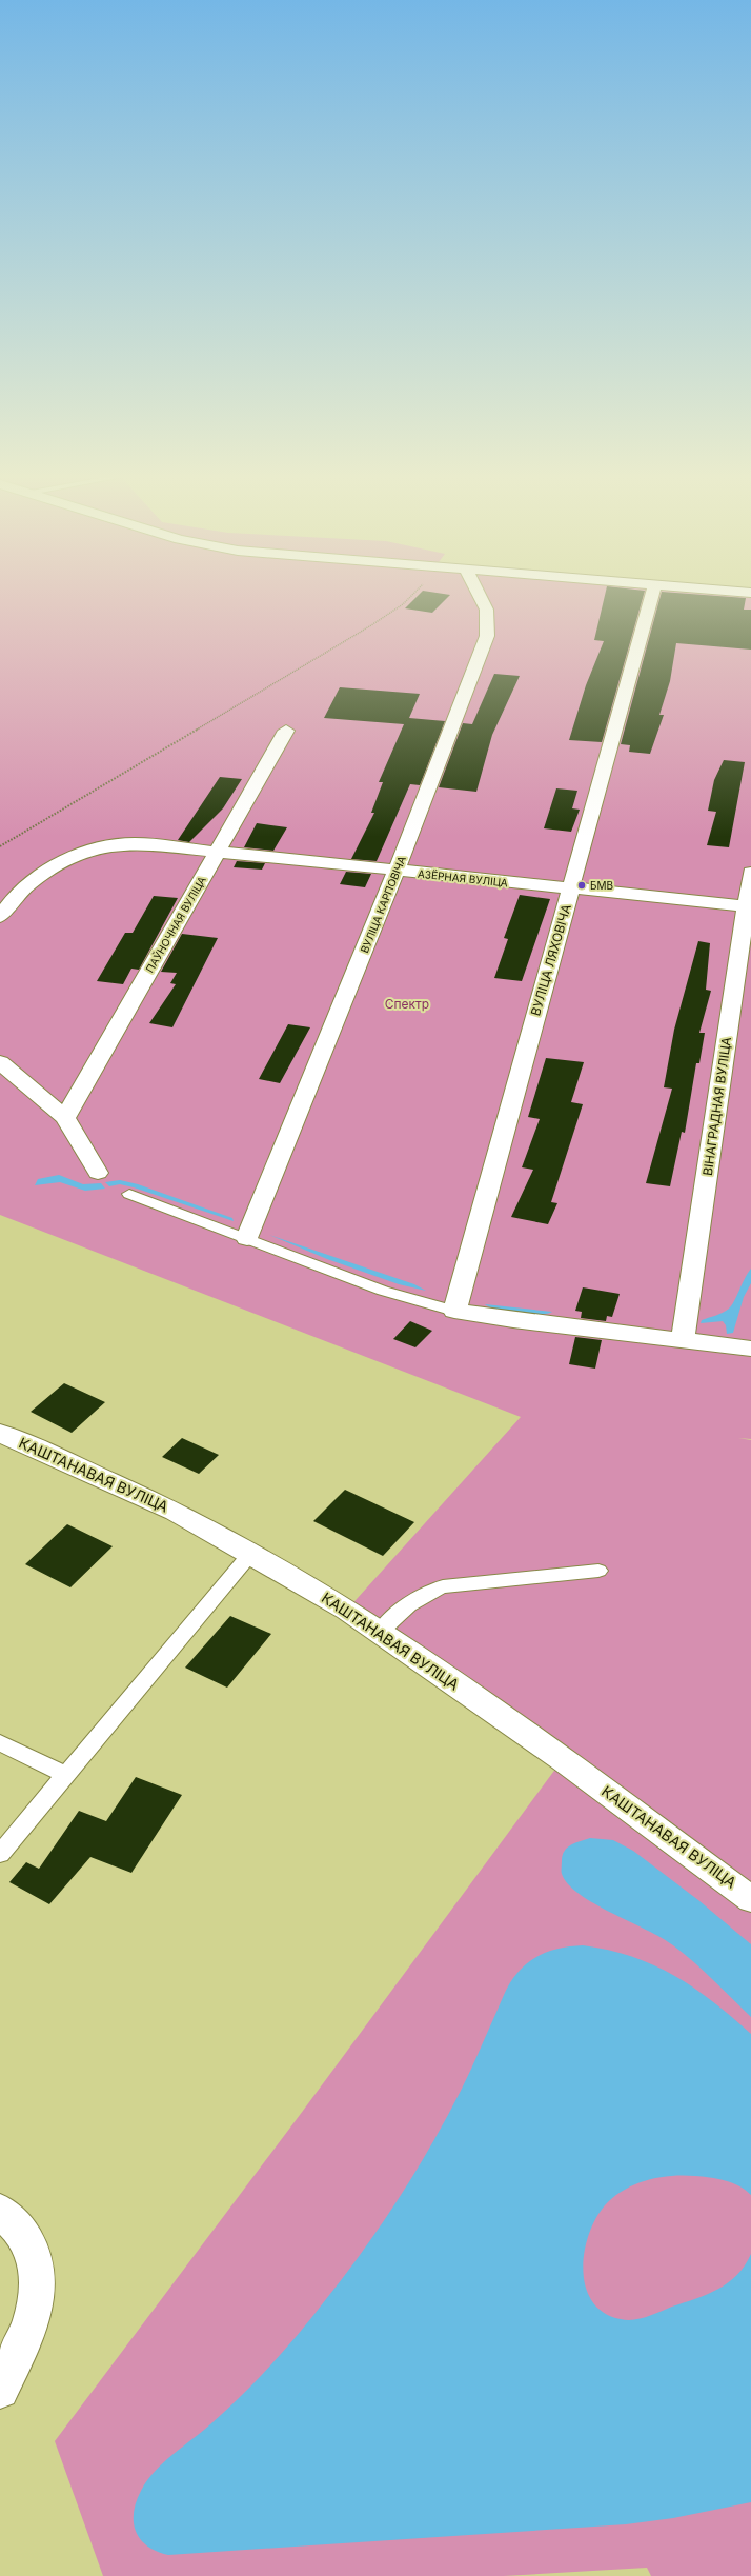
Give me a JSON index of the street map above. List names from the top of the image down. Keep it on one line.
{"streets":{"street":["АЗЁРНАЯ ВУЛІЦА","ВУЛІЦА КАРПОВІЧА","ПАЎНОЧНАЯ ВУЛІЦА","ВУЛІЦА ЛЯХОВІЧА","ВІНАГРАДНАЯ ВУЛІЦА","КАШТАНАВАЯ ВУЛІЦА"]},"crossings":[["АЗЁРНАЯ ВУЛІЦА","ВУЛІЦА КАРПОВІЧА"],["АЗЁРНАЯ ВУЛІЦА","ПАЎНОЧНАЯ ВУЛІЦА"],["АЗЁРНАЯ ВУЛІЦА","ВУЛІЦА ЛЯХОВІЧА"],["АЗЁРНАЯ ВУЛІЦА","ВІНАГРАДНАЯ ВУЛІЦА"]],"parks":["Спектр"],"places":["БМВ"]}
